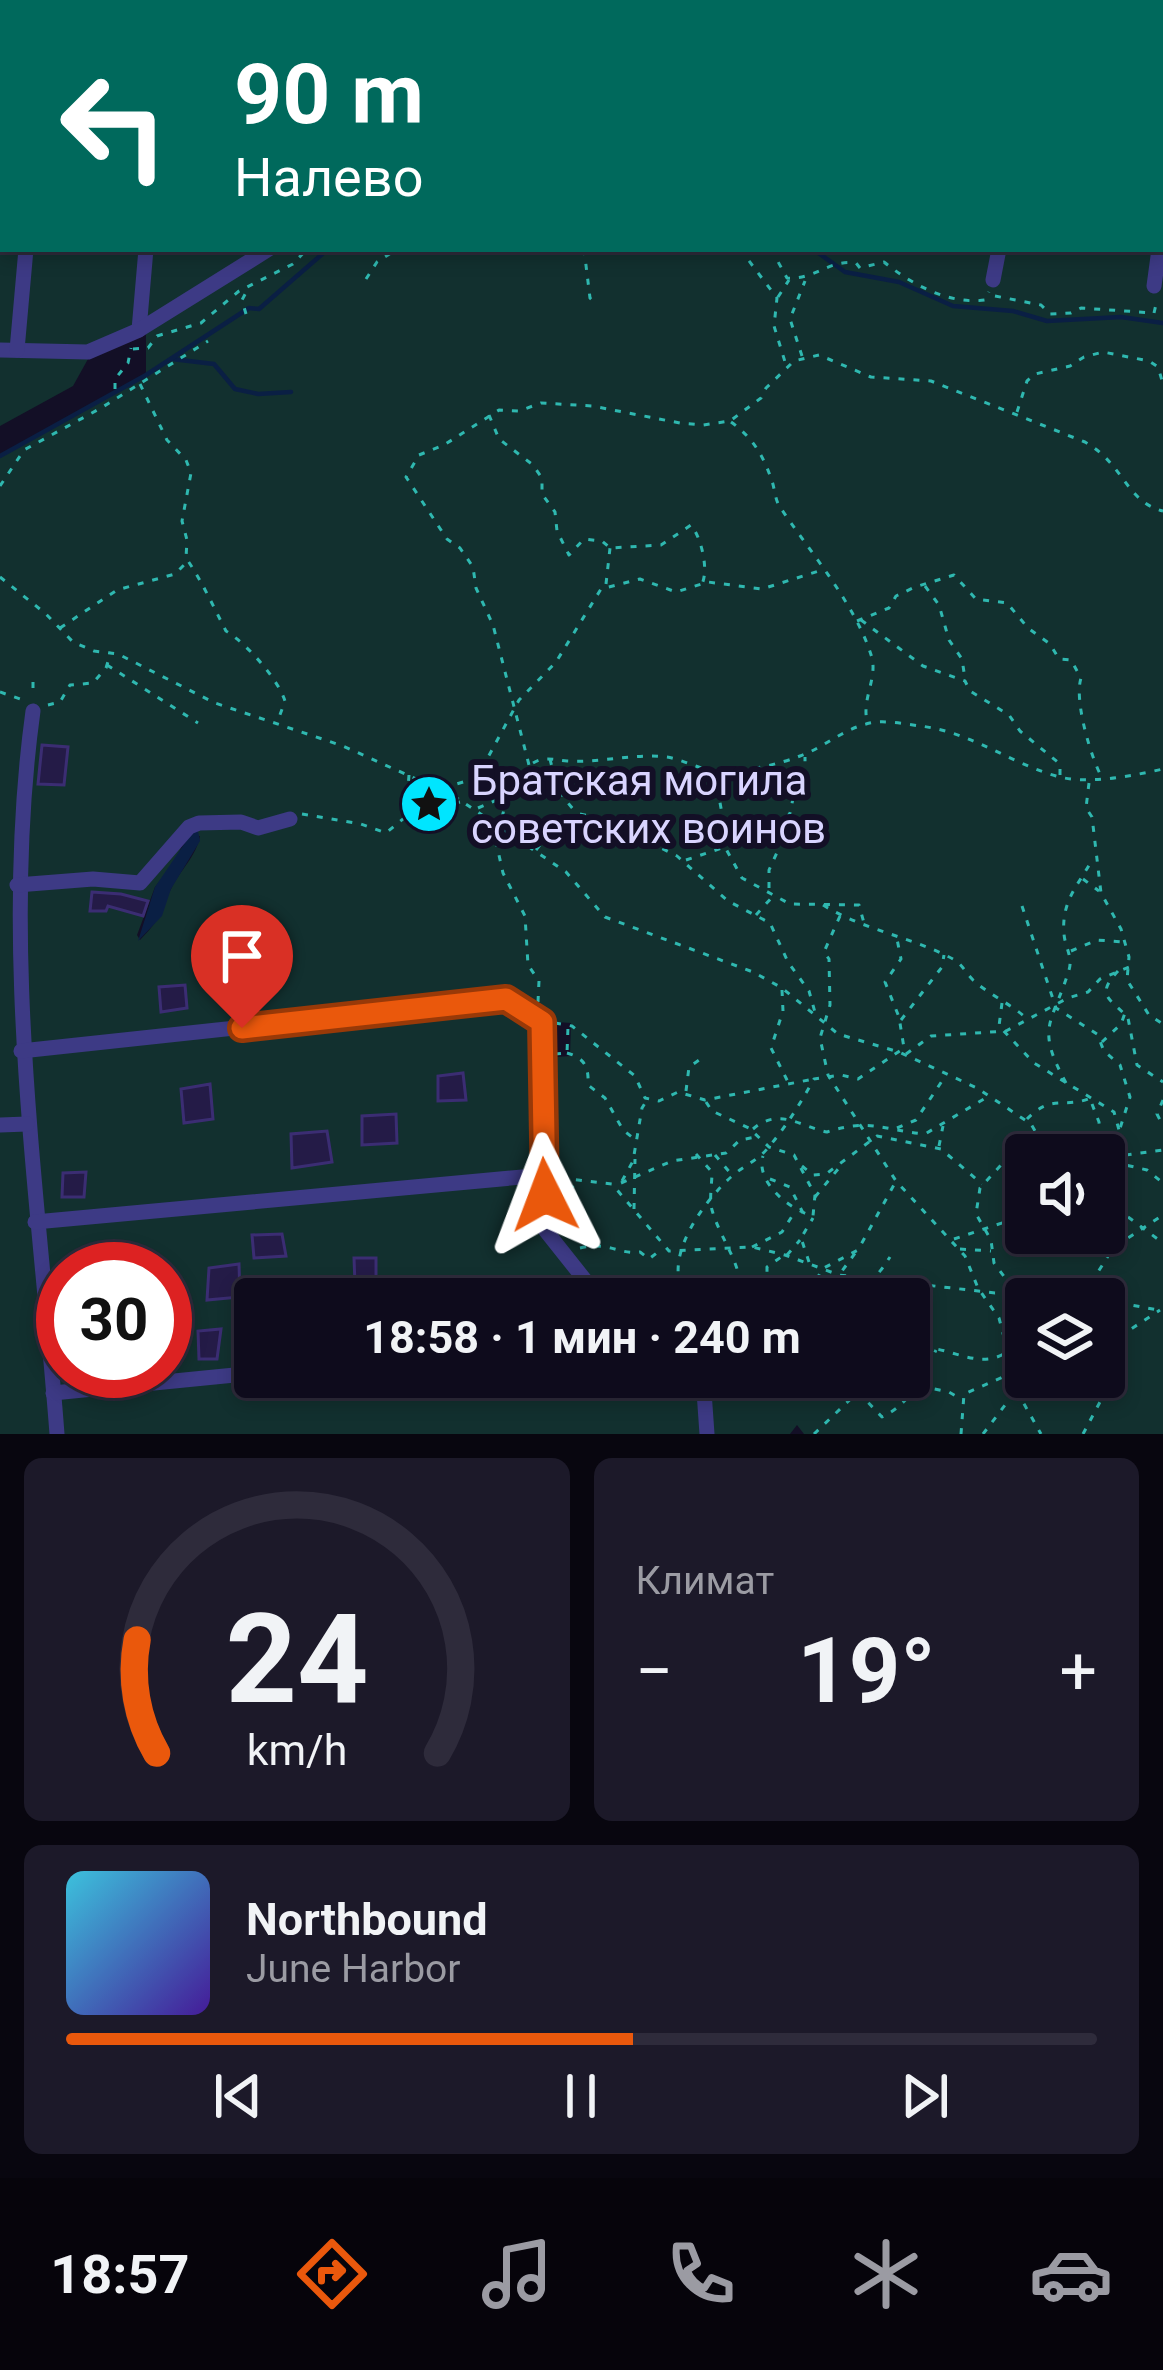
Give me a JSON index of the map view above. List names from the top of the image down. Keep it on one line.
{"places":{"place":["Братская могила советских воинов"]},"page":{"turn":["90 m","Налево"],"limit":"30","trip":"18:58 · 1 мин · 240 m","tile":"Климат","heat":["−","19°","+"],"song":["Northbound","June Harbor"],"tabs":"18:57","gauge":["24","km/h"]}}
